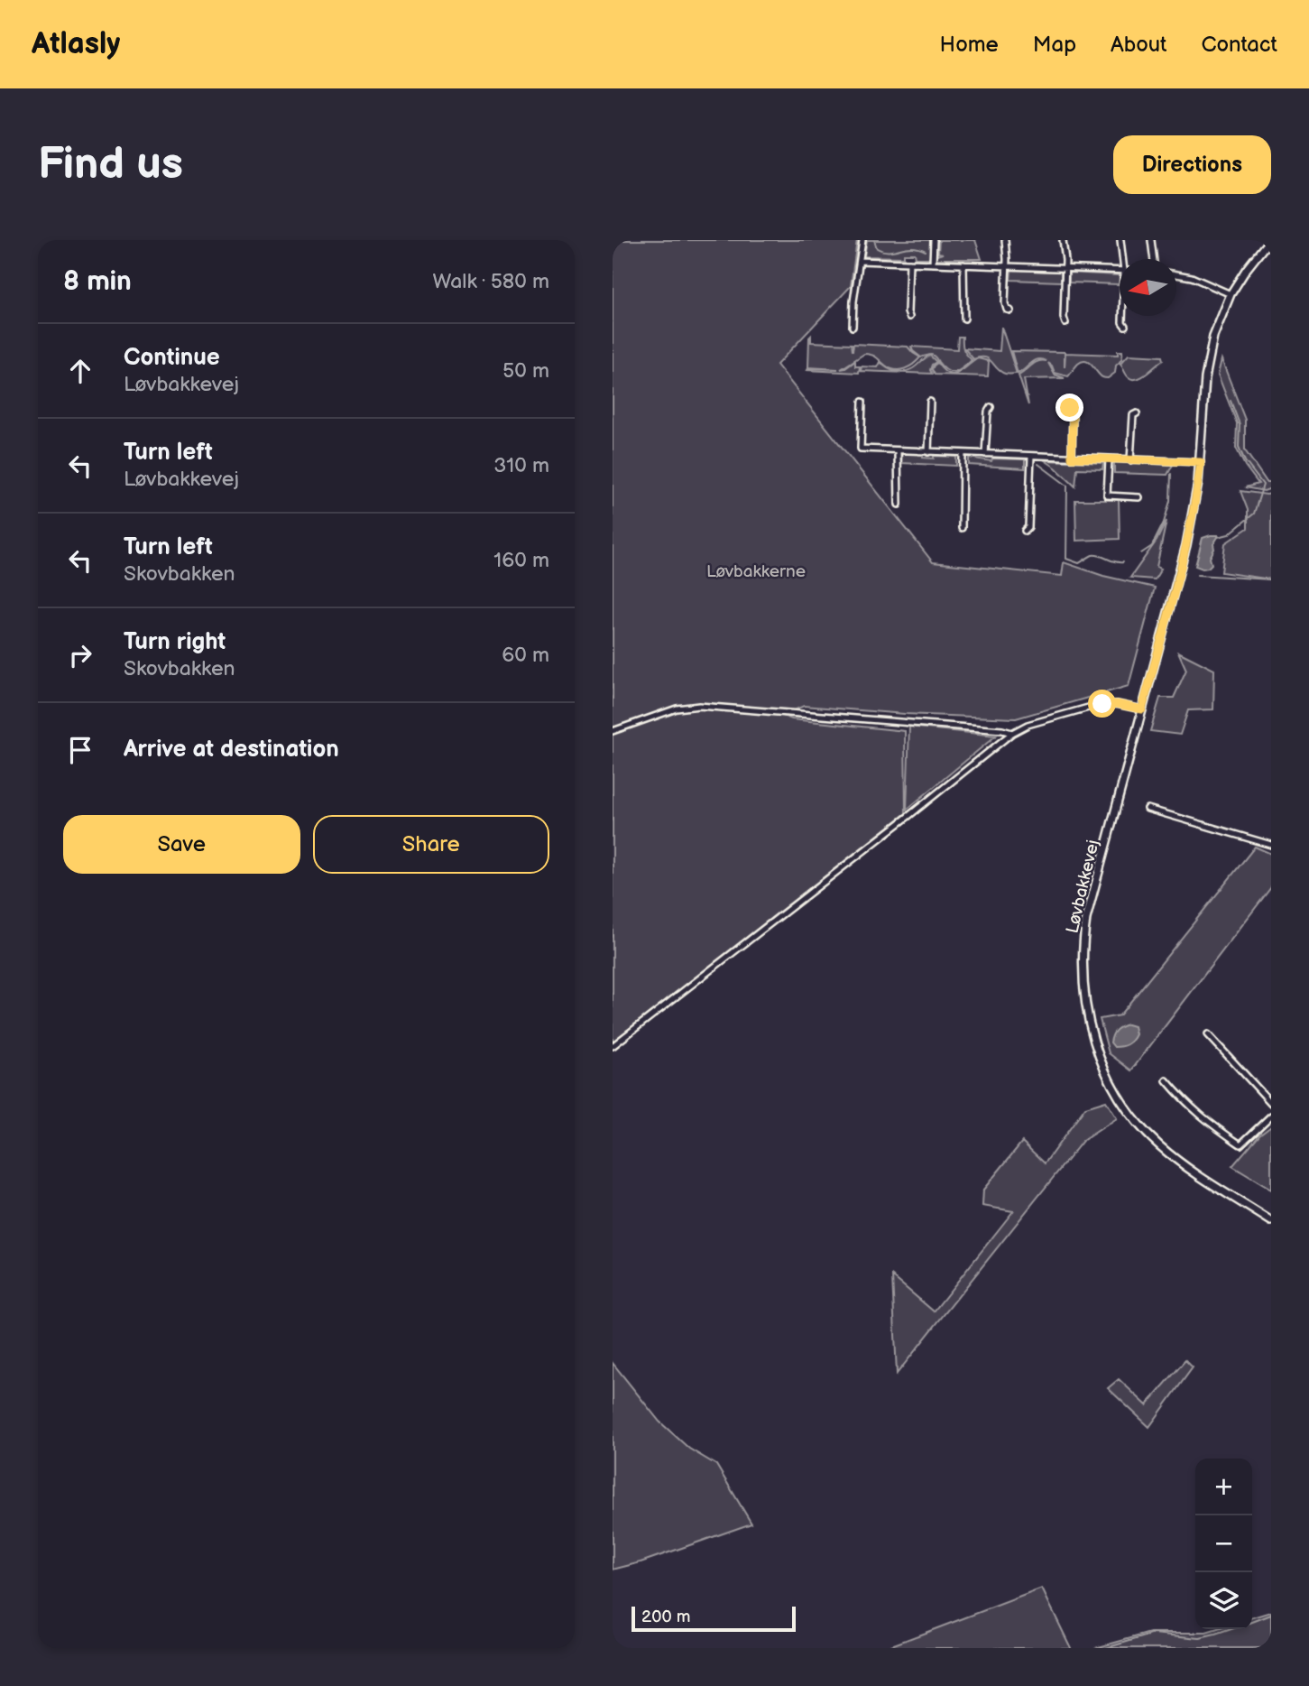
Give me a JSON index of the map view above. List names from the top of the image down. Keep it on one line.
{"streets":{"street":["Løvbakkevej"]},"parks":["Løvbakkerne"],"scale_bar":"200 m","north":"left","page":{"header":"Atlasly","nav":["Home","Map","About","Contact"],"buttons":["Directions",["Save","Share"]],"title":"Find us","heading":["8 min","Walk · 580 m"],"list":[["Continue","Løvbakkevej","50 m"],["Turn left","Løvbakkevej","310 m"],["Turn left","Skovbakken","160 m"],["Turn right","Skovbakken","60 m"],"Arrive at destination"],"map_buttons":["+","−"],"scale":"200 m"}}
